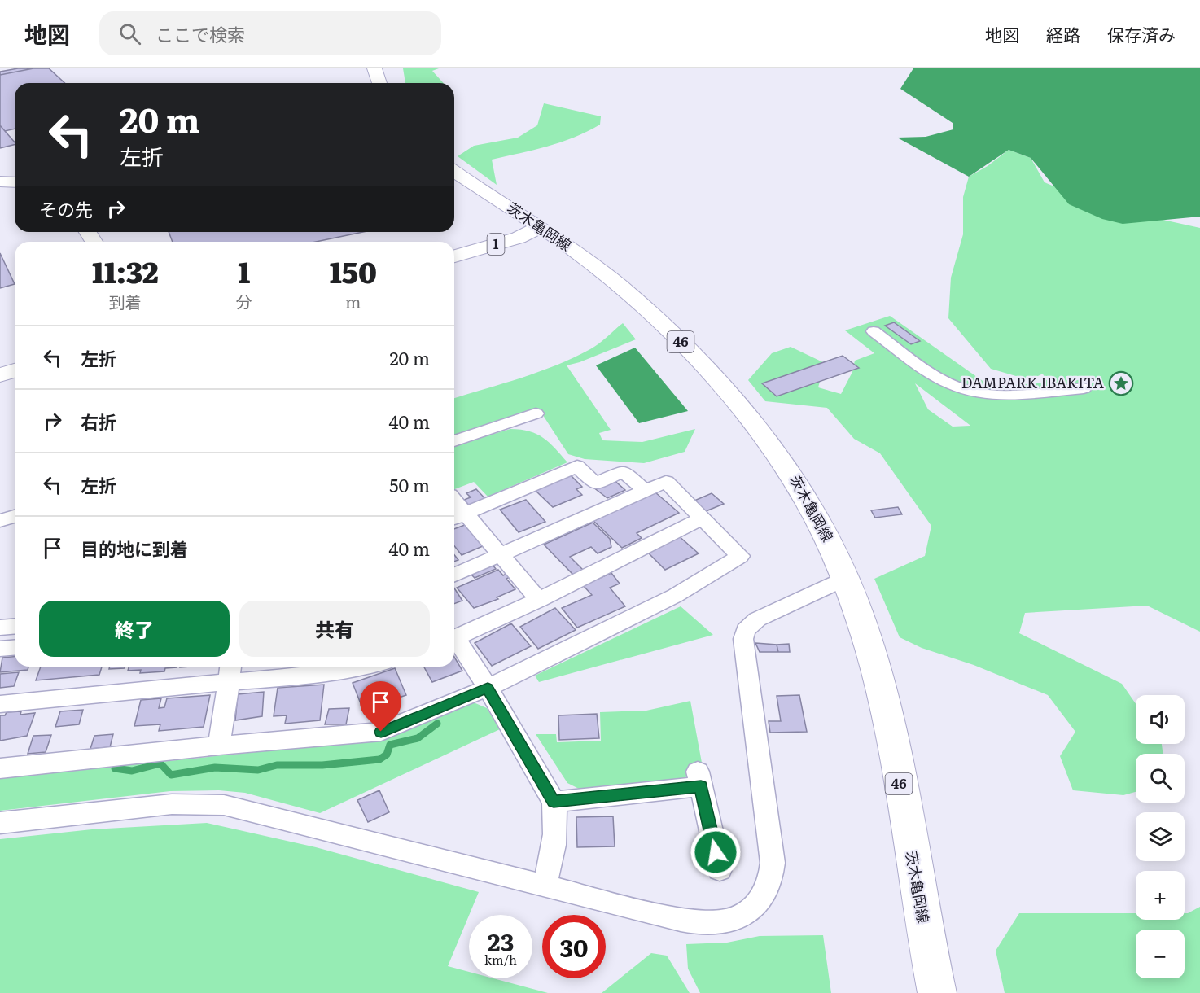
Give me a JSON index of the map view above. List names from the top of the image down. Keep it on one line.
{"streets":{"main road":["茨木亀岡線","1","46"]},"crossings":[["茨木亀岡線","1"]],"places":{"place":["DAMPARK IBAKITA"]},"page":{"header":"地図","search":"ここで検索","nav":["地図","経路","保存済み"],"turn":["20 m","左折"],"then":"その先","eta":["11:32","到着","1","分","150","m"],"list":[{"name":"左折","value":"20 m"},{"name":"右折","value":"40 m"},{"name":"左折","value":"50 m"},{"name":"目的地に到着","value":"40 m"}],"buttons":["終了","共有"],"map_buttons":["+","−"],"speed":"23 km/h","limit":"30"}}
